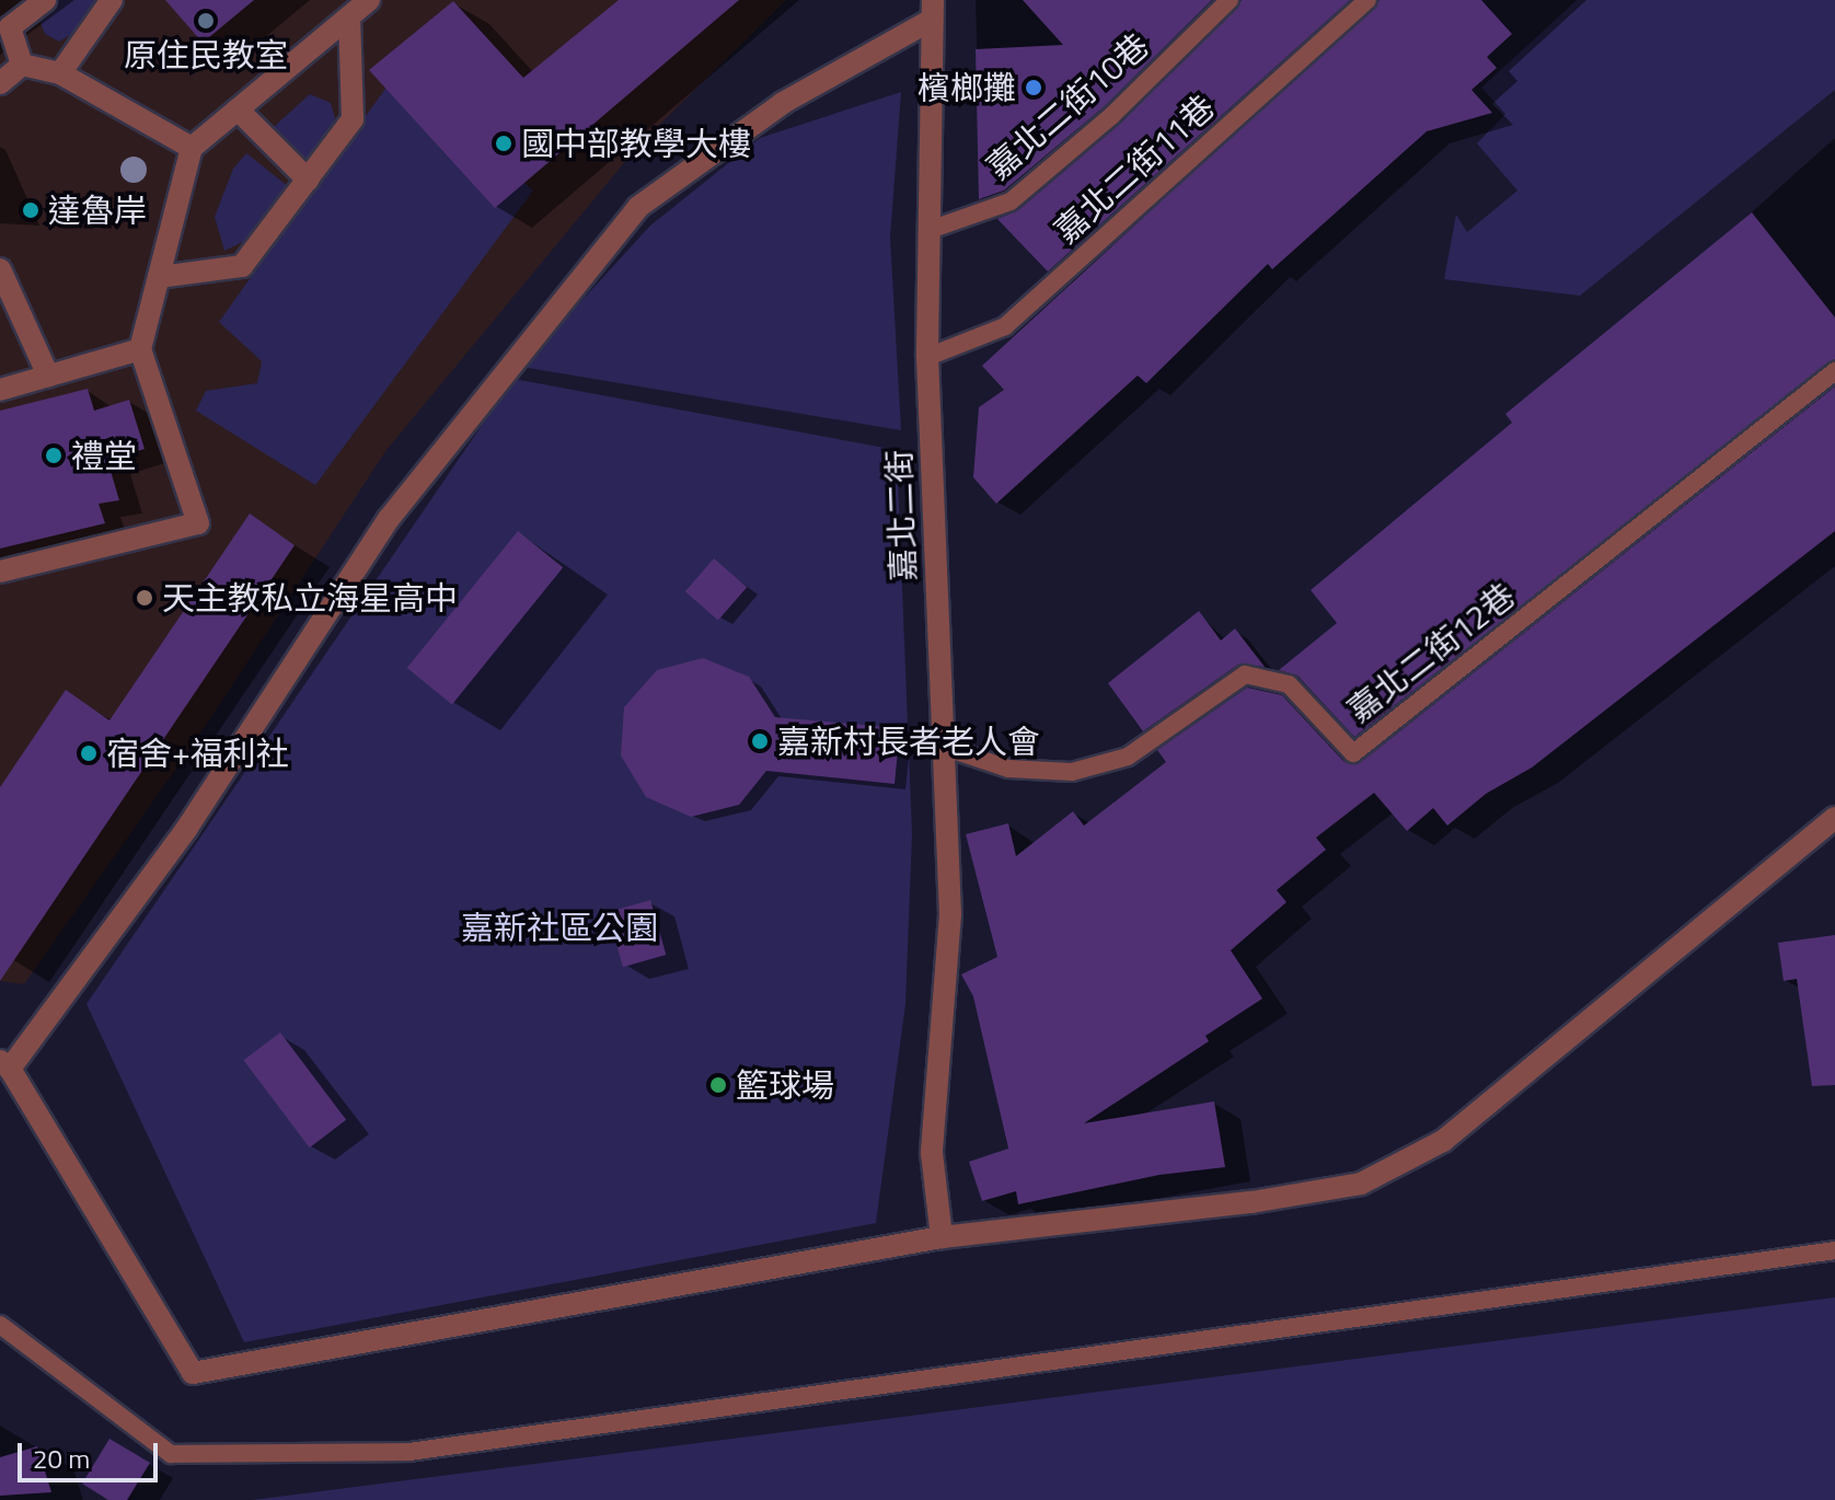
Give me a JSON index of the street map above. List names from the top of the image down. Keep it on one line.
{"streets":{"street":["嘉北二街"],"lane":["嘉北二街10巷","嘉北二街11巷","嘉北二街12巷"]},"crossings":[["嘉北二街10巷","嘉北二街"],["嘉北二街11巷","嘉北二街"],["嘉北二街","嘉北二街12巷"]],"parks":["嘉新社區公園"],"places":["原住民教室","檳榔攤","國中部教學大樓","達魯岸","禮堂","天主教私立海星高中","嘉新村長者老人會","宿舍+福利社","籃球場"],"scale_bar":"20 m"}
